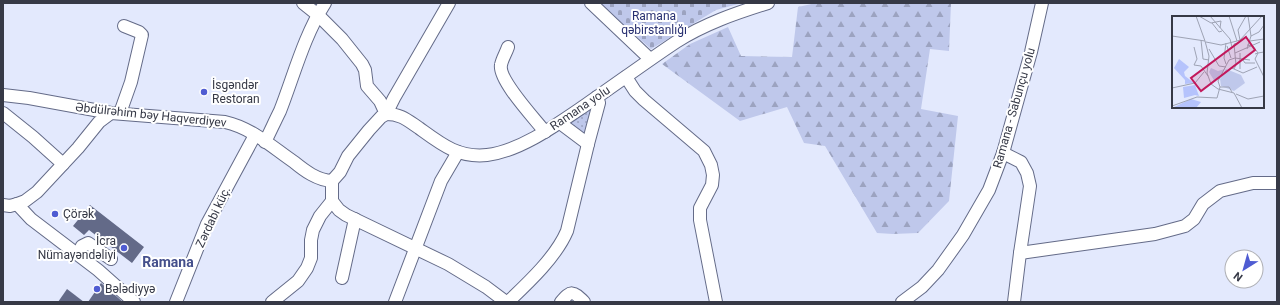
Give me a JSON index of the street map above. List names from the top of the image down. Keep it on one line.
{"streets":{"street":["Ramana yolu","Ramana - Sabunçu yolu","Əbdülrəhim bəy Haqverdiyev","Zərdabi küç."]},"crossings":[["Əbdülrəhim bəy Haqverdiyev","Zərdabi küç."]],"districts":["Ramana"],"parks":["Ramana qəbirstanlığı"],"places":["İsgəndər Restoran","Çörək","İcra Nümayəndəliyi","Bələdiyyə"],"north":"bottom left"}
